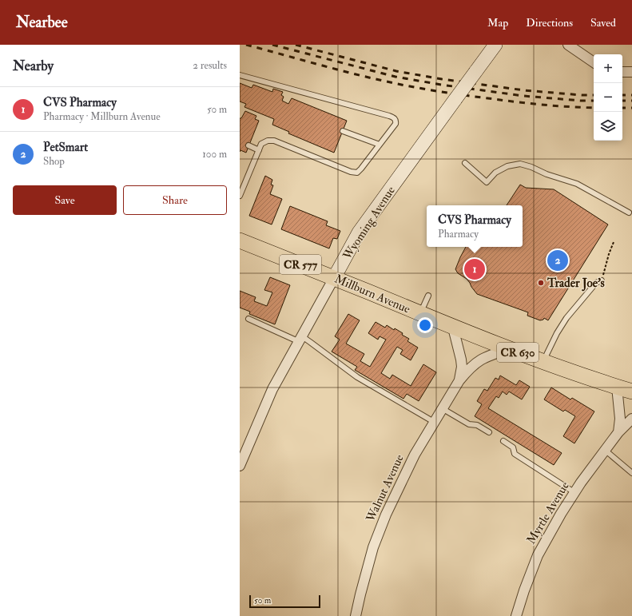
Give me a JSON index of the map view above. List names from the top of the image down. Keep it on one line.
{"streets":{"main road":["Wyoming Avenue","CR 577","Millburn Avenue","CR 630"],"street":["Walnut Avenue","Myrtle Avenue"]},"crossings":[["Wyoming Avenue","Millburn Avenue"],["Millburn Avenue","Walnut Avenue"],["Millburn Avenue","Myrtle Avenue"]],"places":["Trader Joe's"],"scale_bar":"50 m","page":{"header":"Nearbee","nav":["Map","Directions","Saved"],"heading":["Nearby","2 results"],"map_buttons":["+","−"],"list":[{"mark":"1","name":"CVS Pharmacy","note":"Pharmacy · Millburn Avenue","value":"50 m"},{"mark":"2","name":"PetSmart","note":"Shop","value":"100 m"}],"buttons":["Save","Share"],"popup":["CVS Pharmacy","Pharmacy"],"pins":["2","1"],"scale":"50 m"}}
